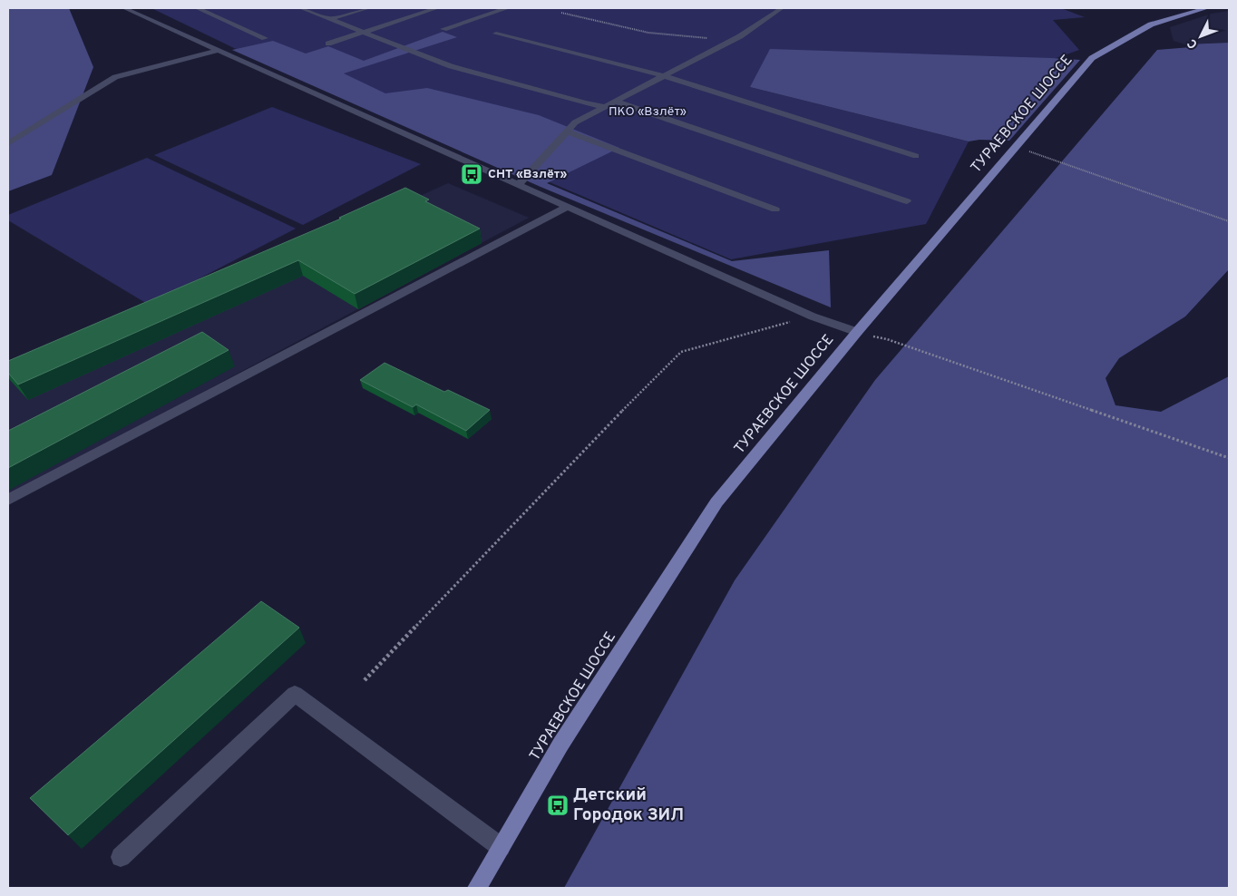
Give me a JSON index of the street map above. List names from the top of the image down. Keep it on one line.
{"streets":{"main road":["ТУРАЕВСКОЕ ШОССЕ"]},"parks":["ПКО «Взлёт»"],"places":{"bus stop":["СНТ «Взлёт»","Детский Городок ЗИЛ"]},"north":"bottom left"}
